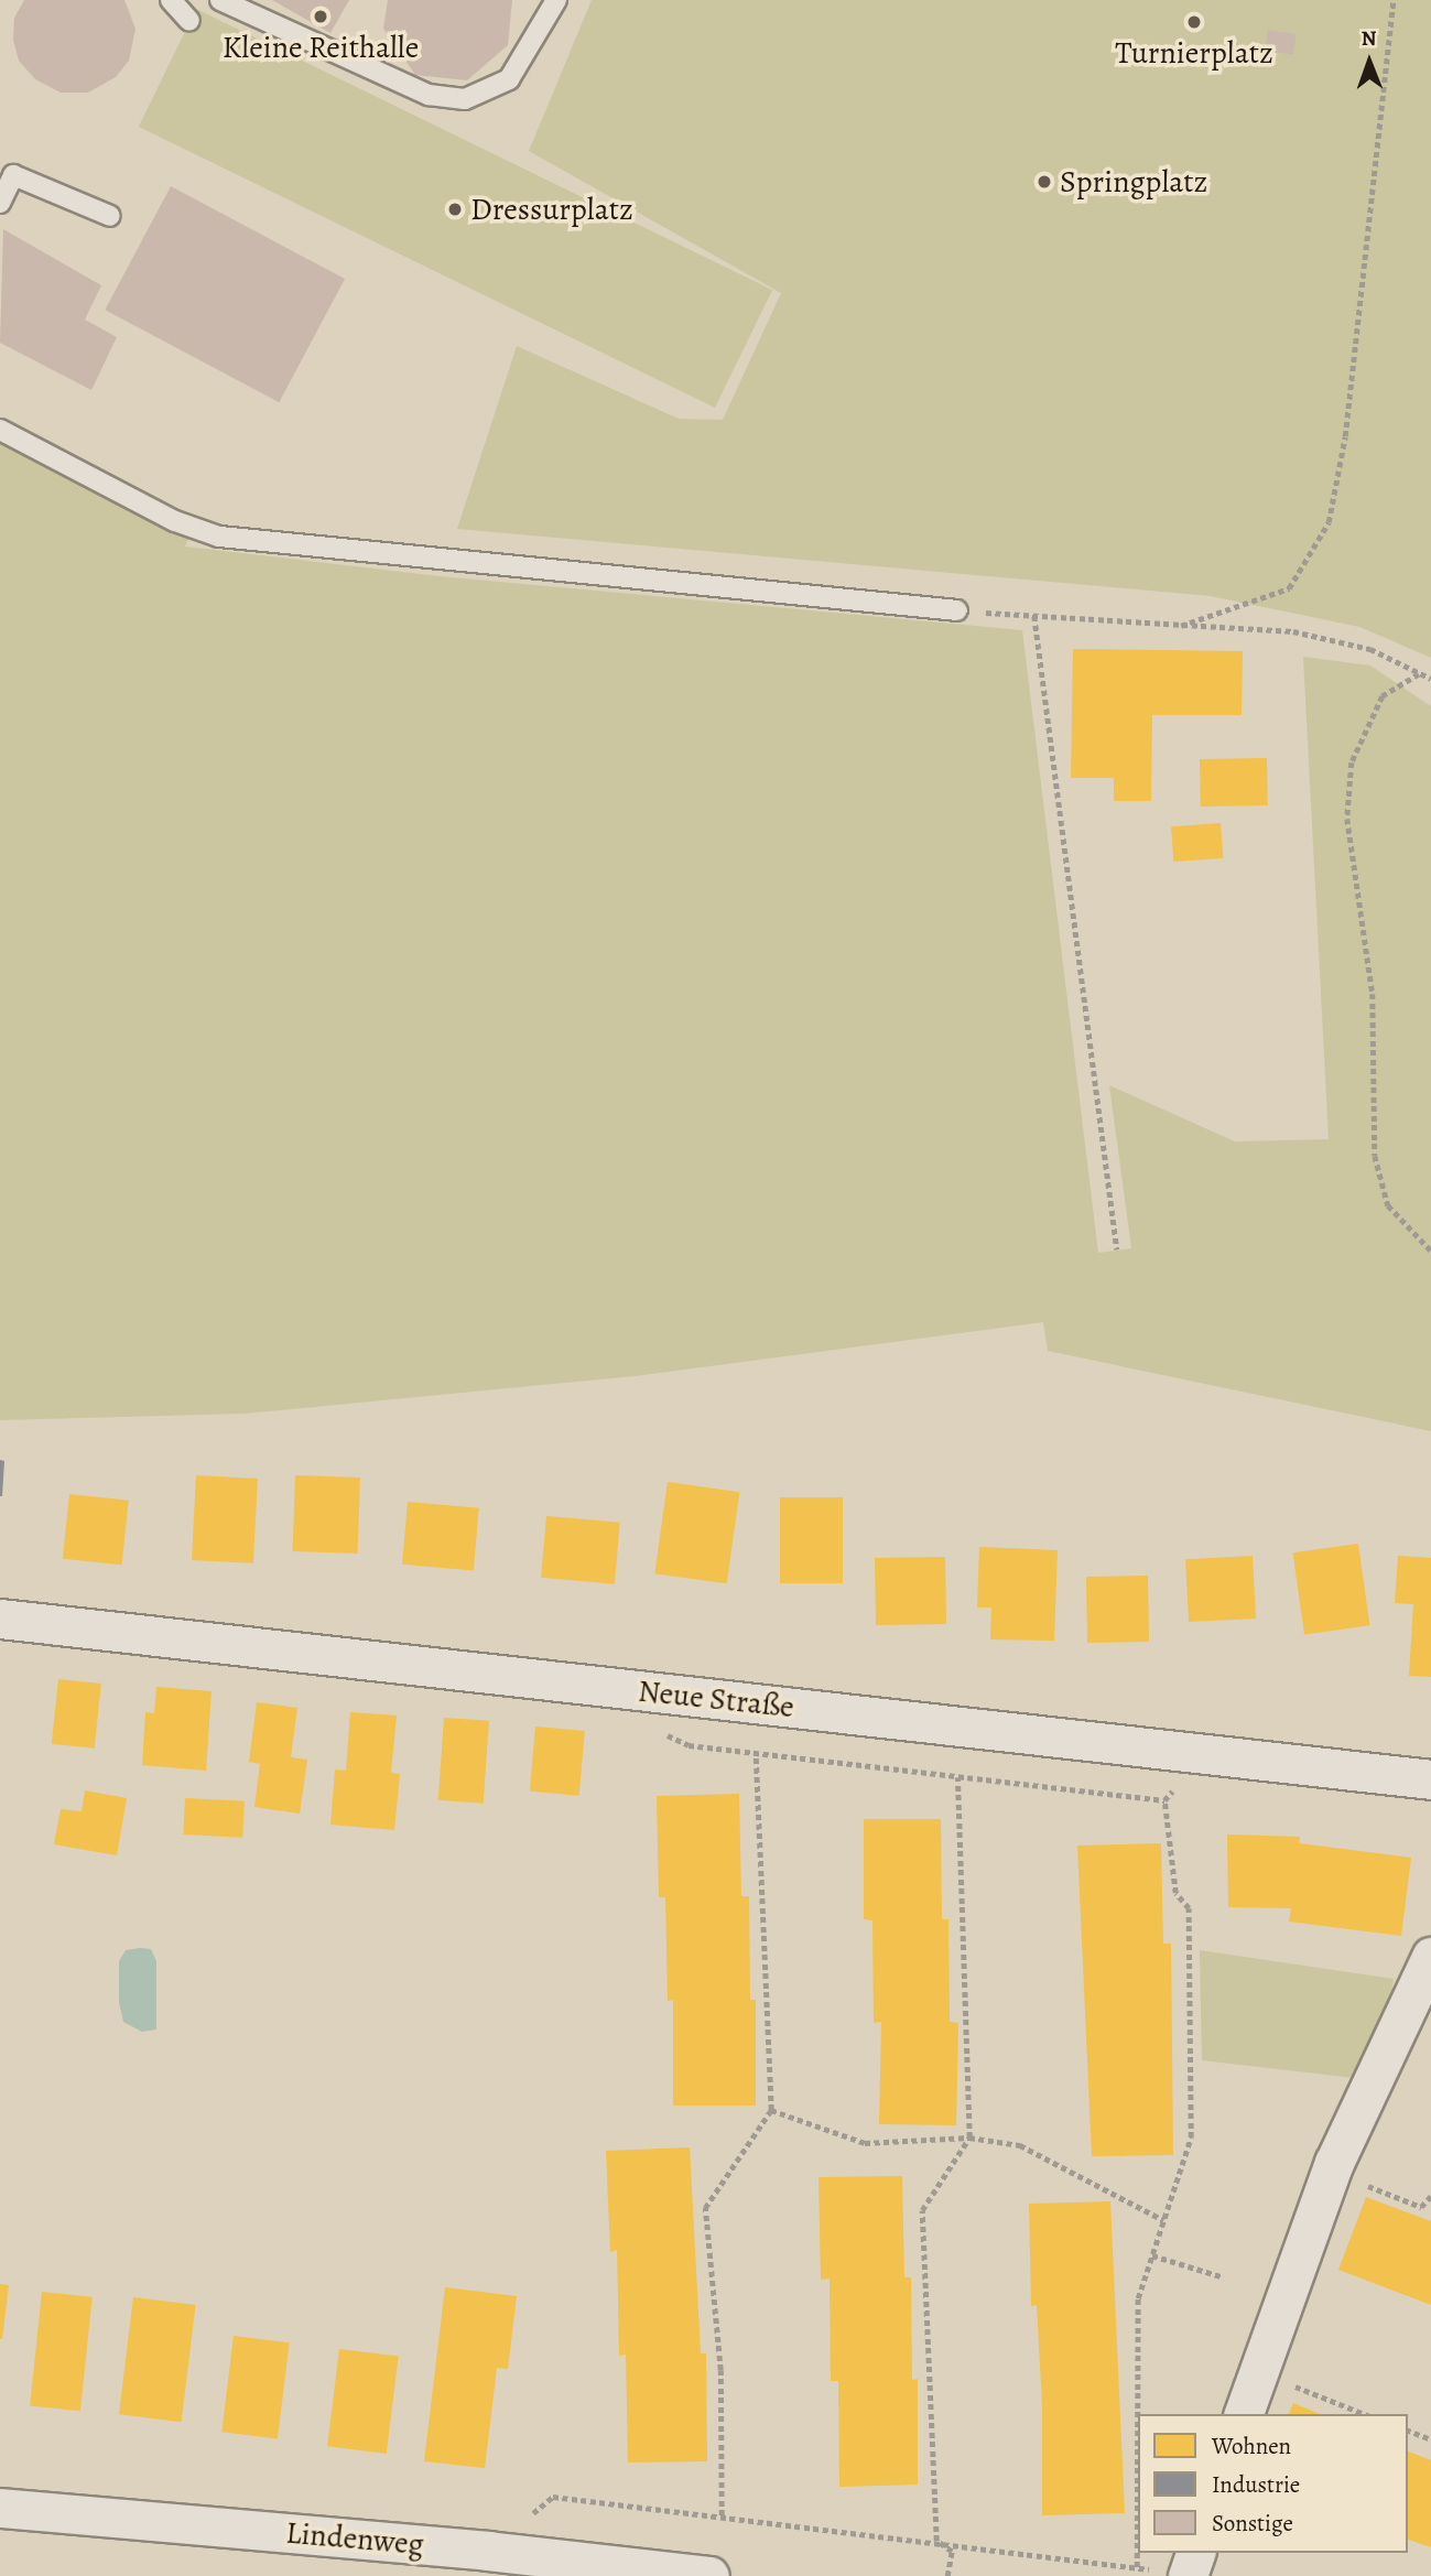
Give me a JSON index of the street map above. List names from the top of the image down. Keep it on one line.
{"streets":{"street":["Neue Straße","Lindenweg"]},"places":["Kleine Reithalle","Turnierplatz","Springplatz","Dressurplatz"],"legend":["Wohnen","Industrie","Sonstige"],"north":"top"}
